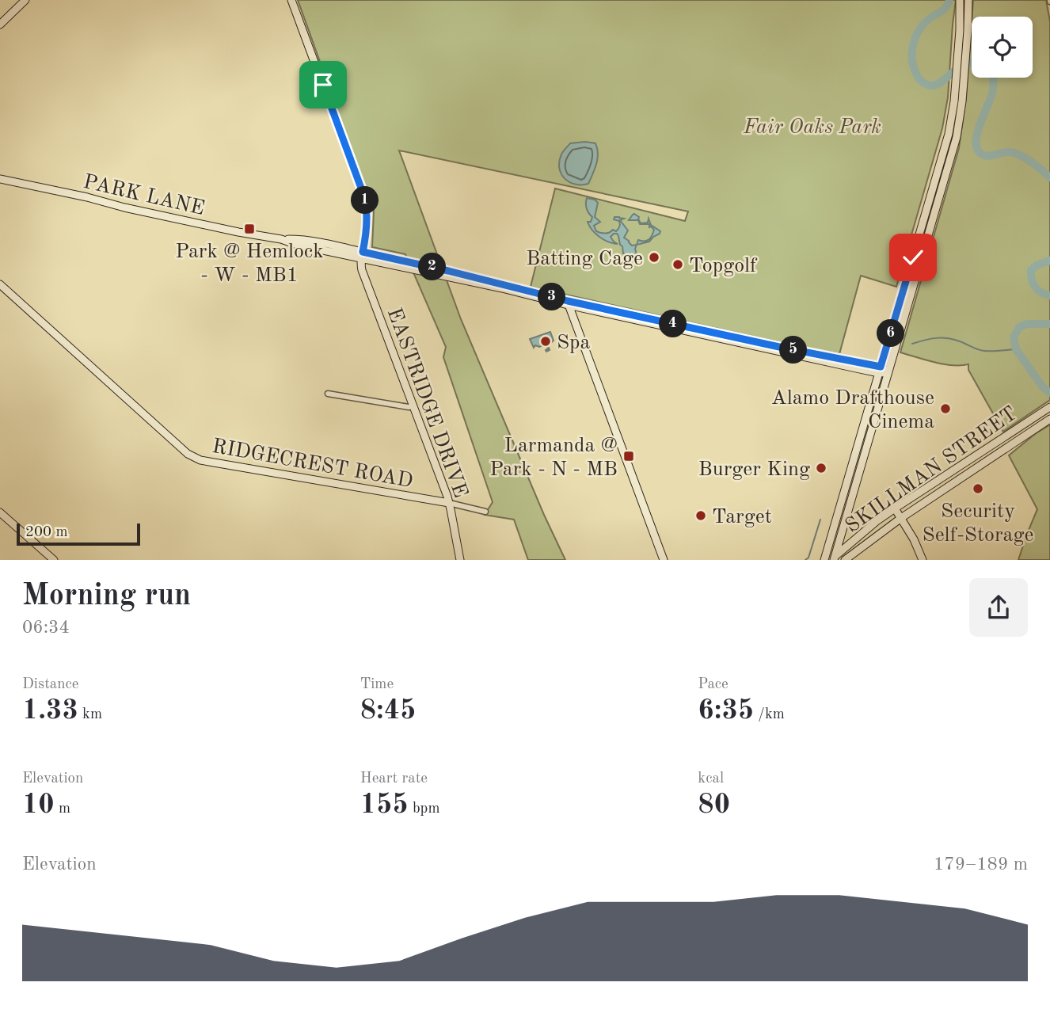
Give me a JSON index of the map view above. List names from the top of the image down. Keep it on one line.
{"streets":{"main road":["PARK LANE","EASTRIDGE DRIVE","RIDGECREST ROAD","SKILLMAN STREET"]},"crossings":[["PARK LANE","EASTRIDGE DRIVE"],["EASTRIDGE DRIVE","RIDGECREST ROAD"]],"parks":["Fair Oaks Park"],"places":{"transit":["Park @ Hemlock - W - MB1","Larmanda @ Park - N - MB"],"other":["Batting Cage","Topgolf","Spa","Alamo Drafthouse Cinema","Burger King","Security Self-Storage","Target"]},"scale_bar":"200 m","page":{"pins":["1","2","3","4","6","5"],"scale":"200 m","heading":["Morning run","06:34"],"stats":[["Distance","1.33 km"],["Time","8:45"],["Pace","6:35 /km"],["Elevation","10 m"],["Heart rate","155 bpm"],["kcal","80"]],"chart":["Elevation","179–189 m"]}}
